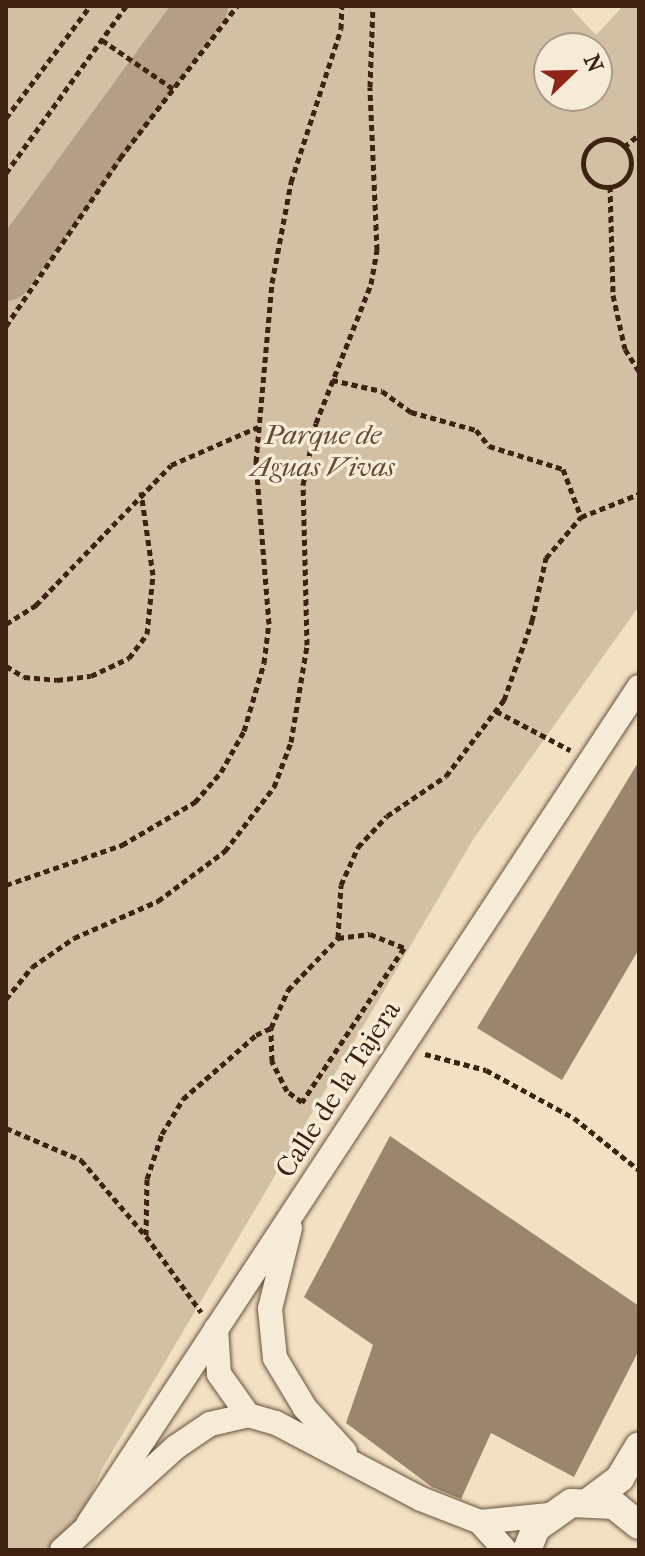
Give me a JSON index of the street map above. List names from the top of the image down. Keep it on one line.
{"streets":{"street":["Calle de la Tajera"]},"parks":["Parque de Aguas Vivas"],"north":"top right"}
